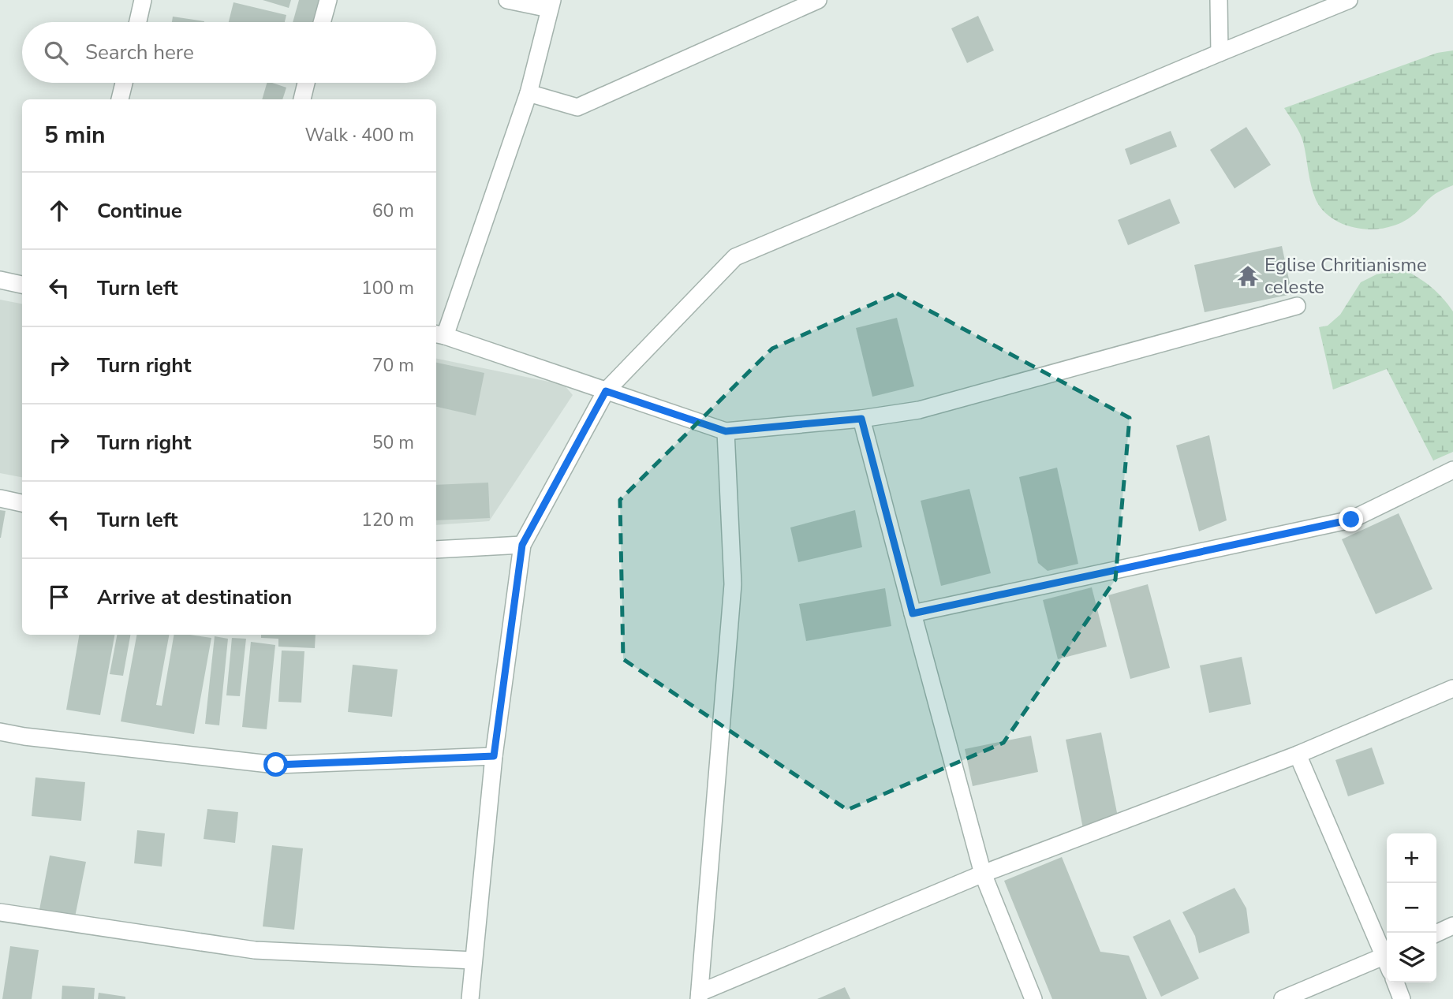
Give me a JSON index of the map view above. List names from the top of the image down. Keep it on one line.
{"places":{"temple":["Eglise Chritianisme celeste"]},"page":{"search":"Search here","heading":["5 min","Walk · 400 m"],"list":[["Continue","60 m"],["Turn left","100 m"],["Turn right","70 m"],["Turn right","50 m"],["Turn left","120 m"],"Arrive at destination"],"map_buttons":["+","−"]}}
